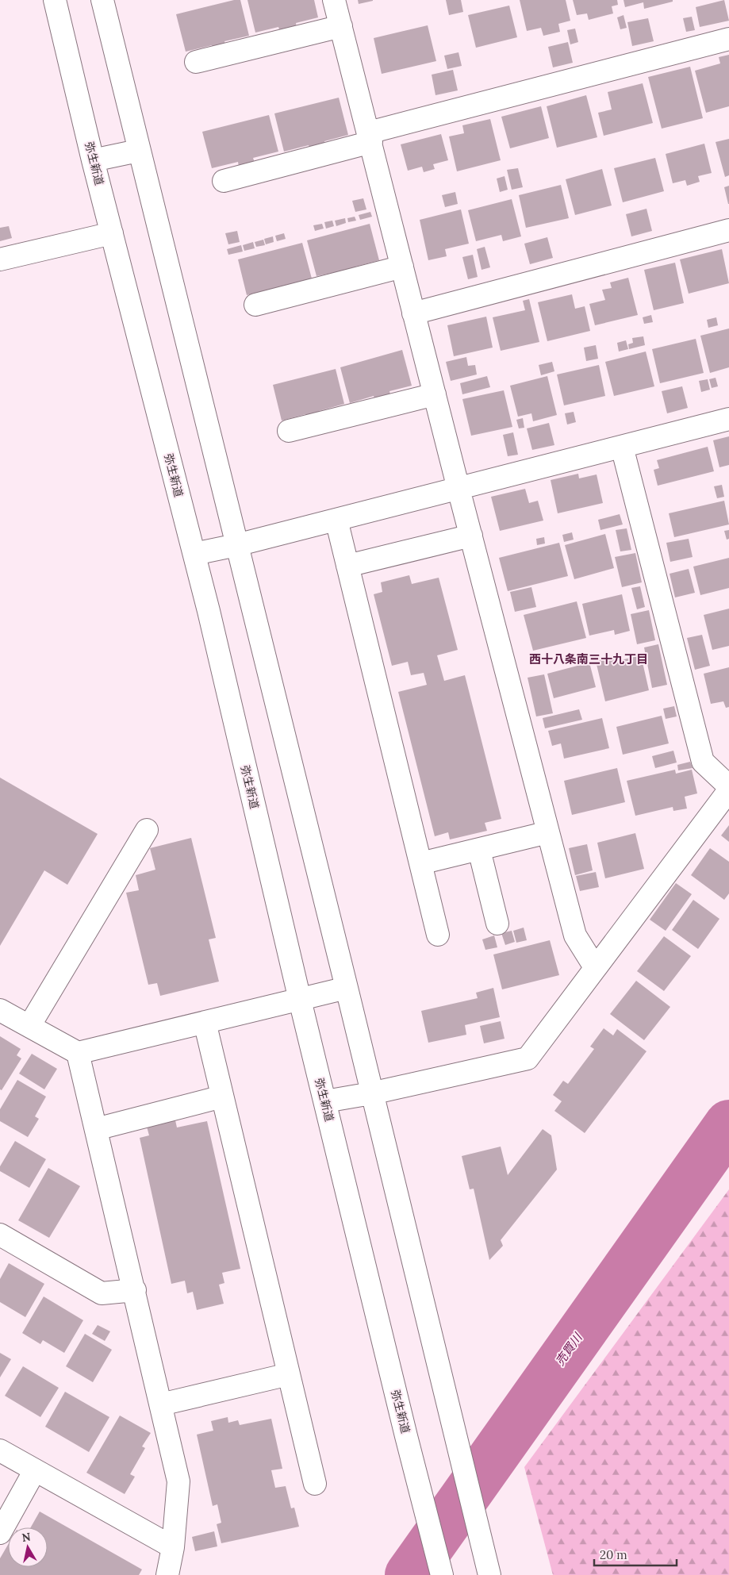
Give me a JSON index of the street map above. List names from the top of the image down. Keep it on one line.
{"streets":{"street":["弥生新道"]},"districts":["西十八条南三十九丁目"],"water":["売買川"],"scale_bar":"20 m","north":"top"}
